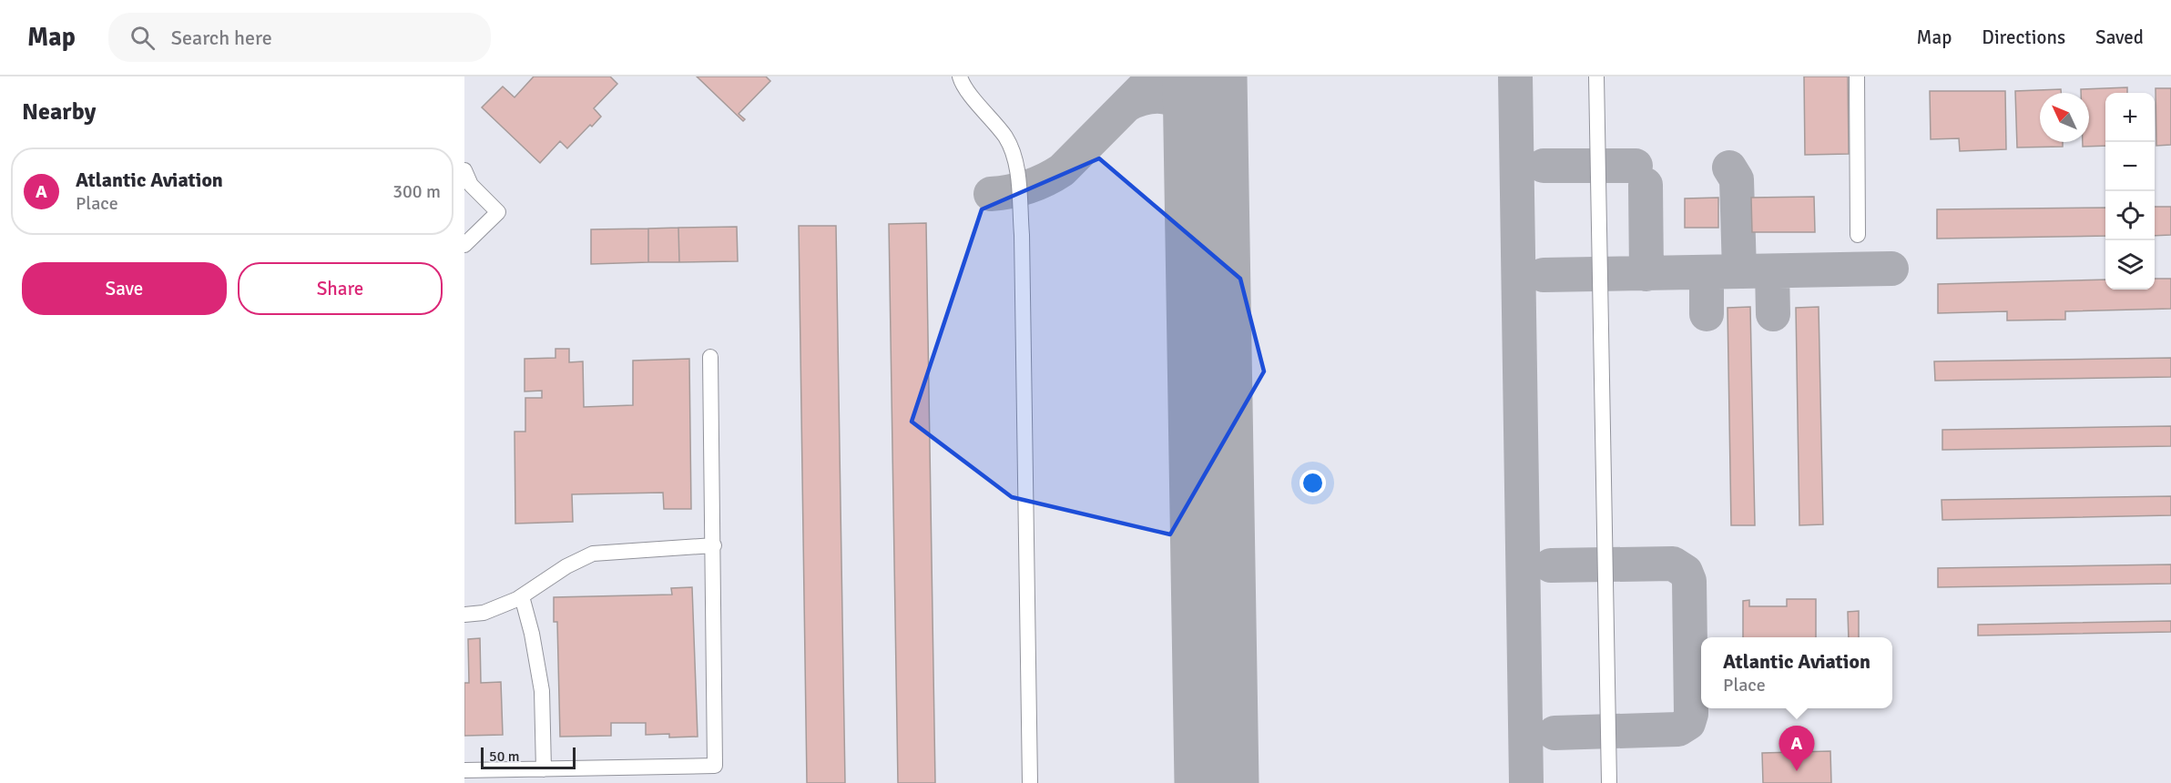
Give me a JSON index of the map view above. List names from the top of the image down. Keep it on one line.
{"scale_bar":"50 m","north":"top left","page":{"header":"Map","search":"Search here","nav":["Map","Directions","Saved"],"heading":"Nearby","map_buttons":["+","−"],"list":[{"mark":"A","name":"Atlantic Aviation","note":"Place","value":"300 m"}],"buttons":["Save","Share"],"popup":["Atlantic Aviation","Place"],"pins":"A","scale":"50 m"}}
